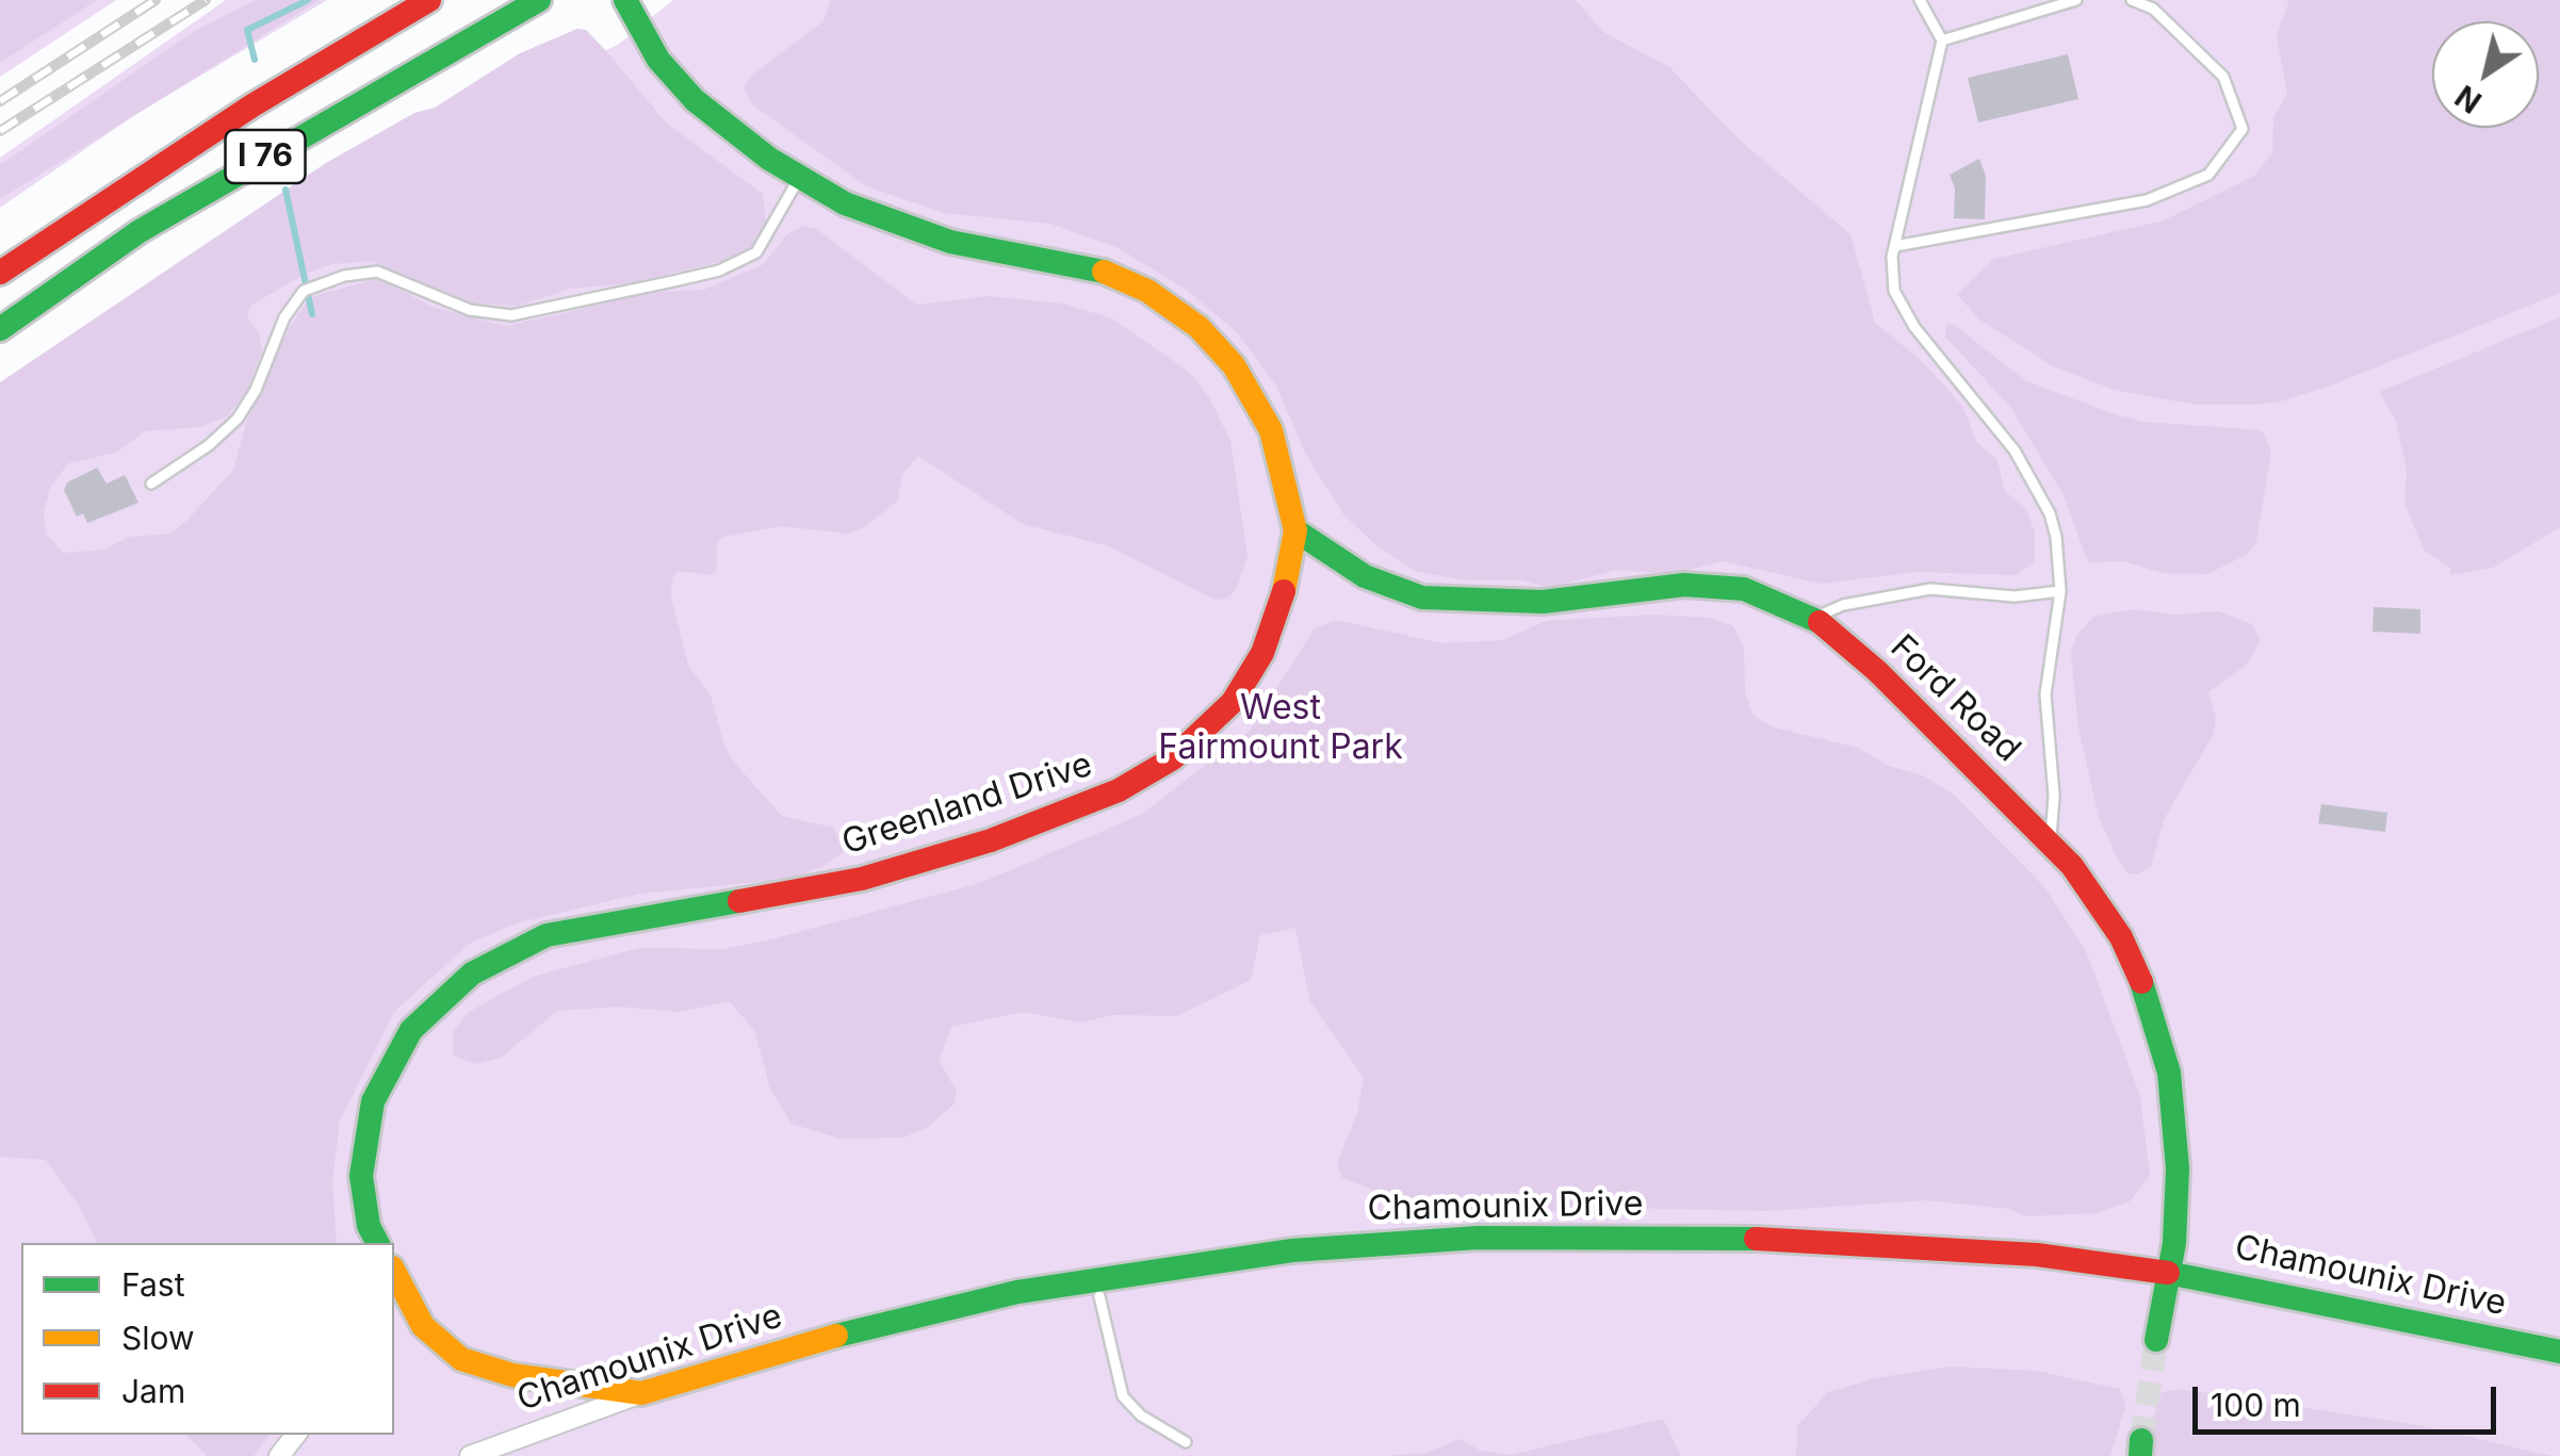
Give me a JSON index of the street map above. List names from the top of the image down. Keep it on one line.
{"streets":{"main road":["I 76","Ford Road","Greenland Drive","Chamounix Drive"]},"crossings":[["Ford Road","Greenland Drive"],["Ford Road","Chamounix Drive"]],"parks":["West Fairmount Park"],"legend":["Fast","Slow","Jam"],"scale_bar":"100 m","north":"bottom left"}
